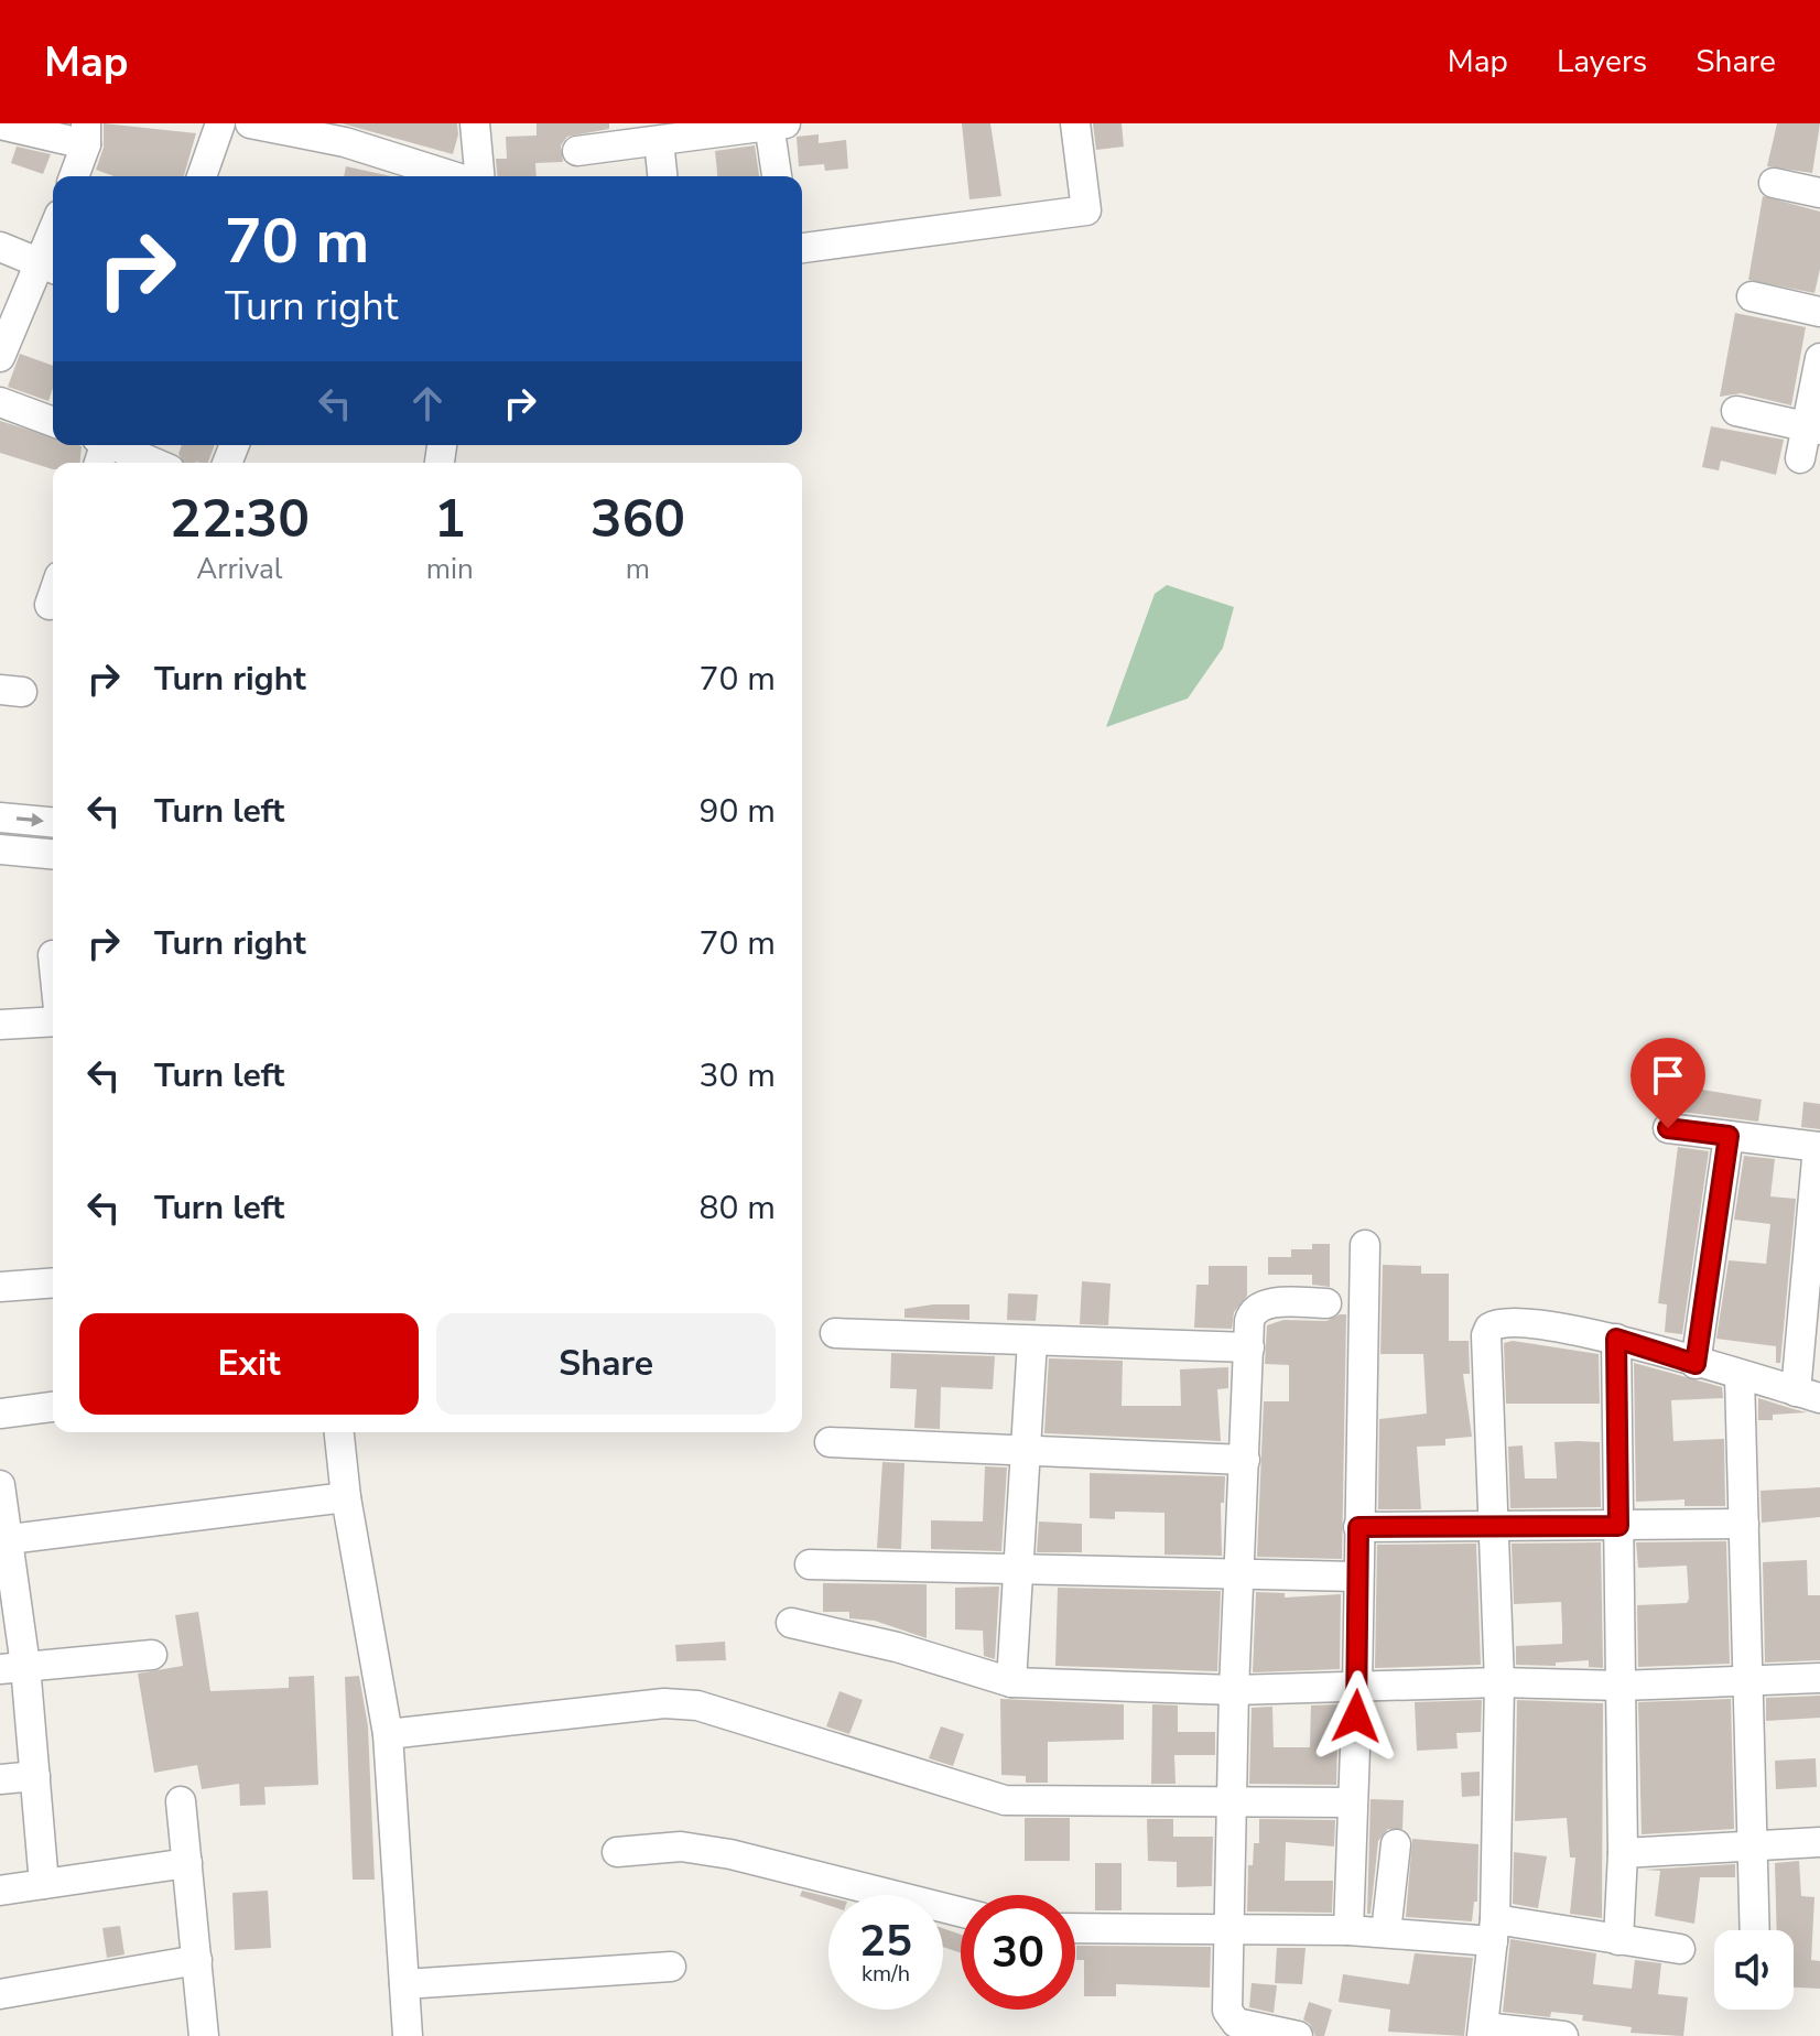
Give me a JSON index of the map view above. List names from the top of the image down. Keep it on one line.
{"page":{"header":"Map","nav":["Map","Layers","Share"],"turn":["70 m","Turn right"],"eta":["22:30","Arrival","1","min","360","m"],"list":[{"name":"Turn right","value":"70 m"},{"name":"Turn left","value":"90 m"},{"name":"Turn right","value":"70 m"},{"name":"Turn left","value":"30 m"},{"name":"Turn left","value":"80 m"}],"buttons":["Exit","Share"],"speed":"25 km/h","limit":"30"}}
